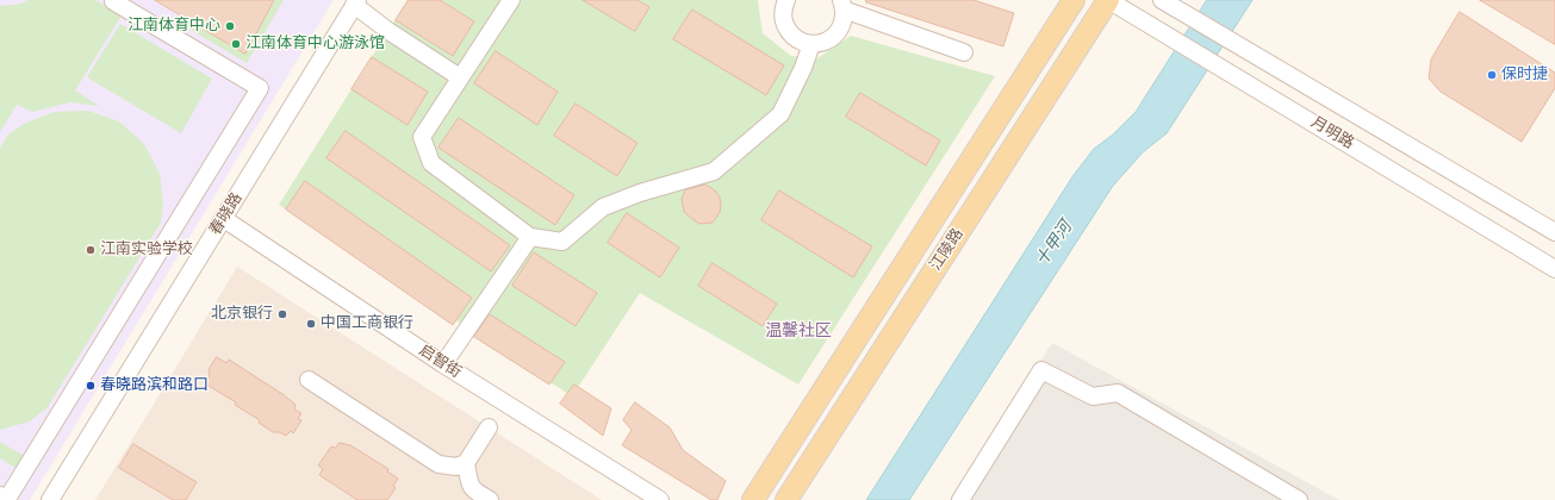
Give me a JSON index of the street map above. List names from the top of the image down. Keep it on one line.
{"streets":{"main road":["江陵路"],"street":["月明路","春晓路","启智街"]},"crossings":[["月明路","江陵路"],["春晓路","启智街"]],"districts":["温馨社区"],"water":["十甲河"],"places":["江南体育中心","江南体育中心游泳馆","保时捷","江南实验学校","北京银行","中国工商银行","春晓路滨和路口"]}
